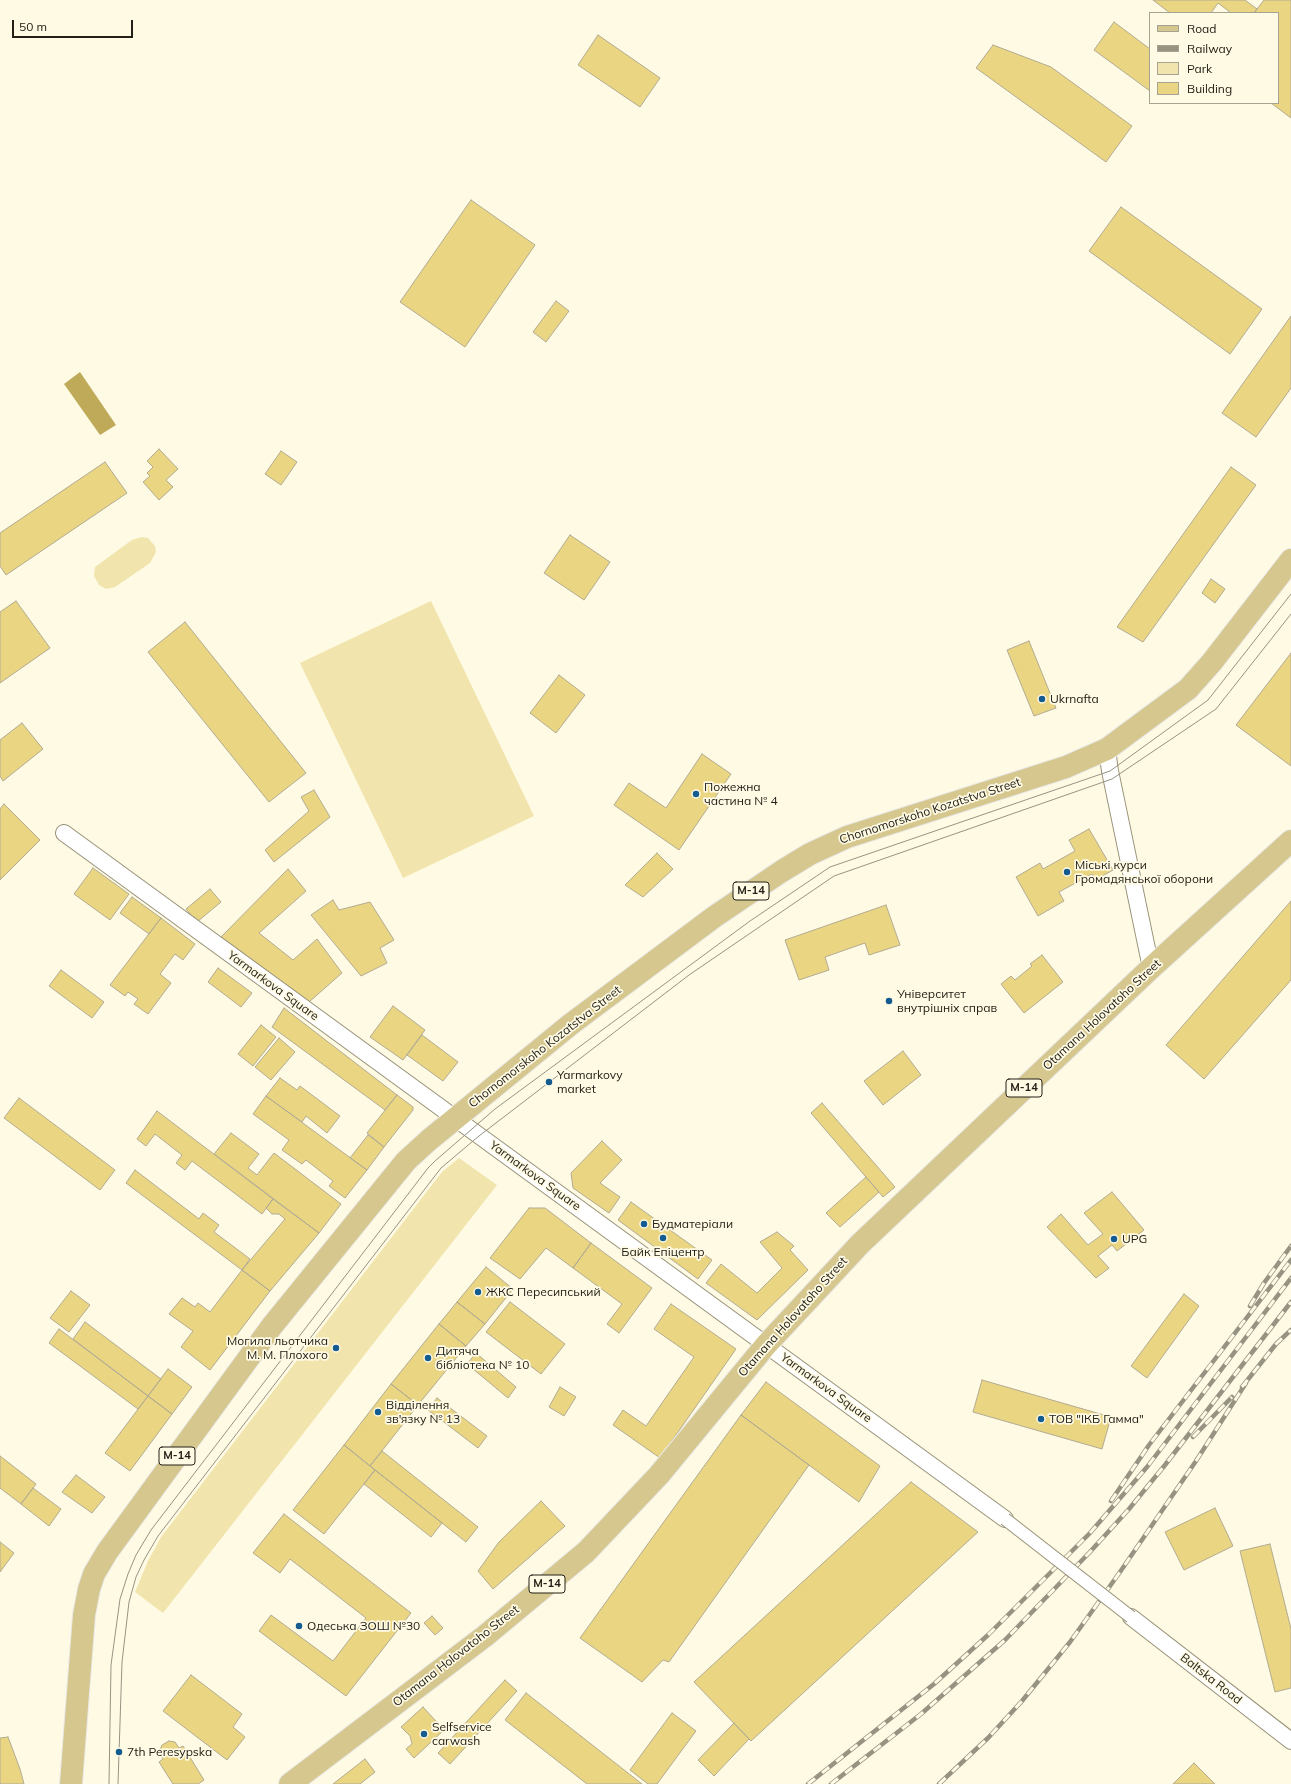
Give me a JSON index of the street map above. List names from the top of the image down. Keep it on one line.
{"streets":{"main road":["Chornomorskoho Kozatstva Street","М-14","Otamana Holovatoho Street"],"street":["Yarmarkova Square","Baltska Road"]},"crossings":[["Chornomorskoho Kozatstva Street","Yarmarkova Square"],["Yarmarkova Square","Otamana Holovatoho Street"]],"places":["Ukrnafta","Пожежна частина № 4","Міські курси Громадянської оборони","Університет внутрішніх справ","Yarmarkovy market","Будматеріали","Байк Епіцентр","UPG","ЖКС Пересипський","Могила льотчика М. М. Плохого","Дитяча бібліотека № 10","Відділення зв'язку № 13","ТОВ \"ІКБ Гамма\"","Одеська ЗОШ №30","Selfservice carwash","7th Peresypska"],"legend":["Road","Railway","Park","Building"],"scale_bar":"50 m"}
